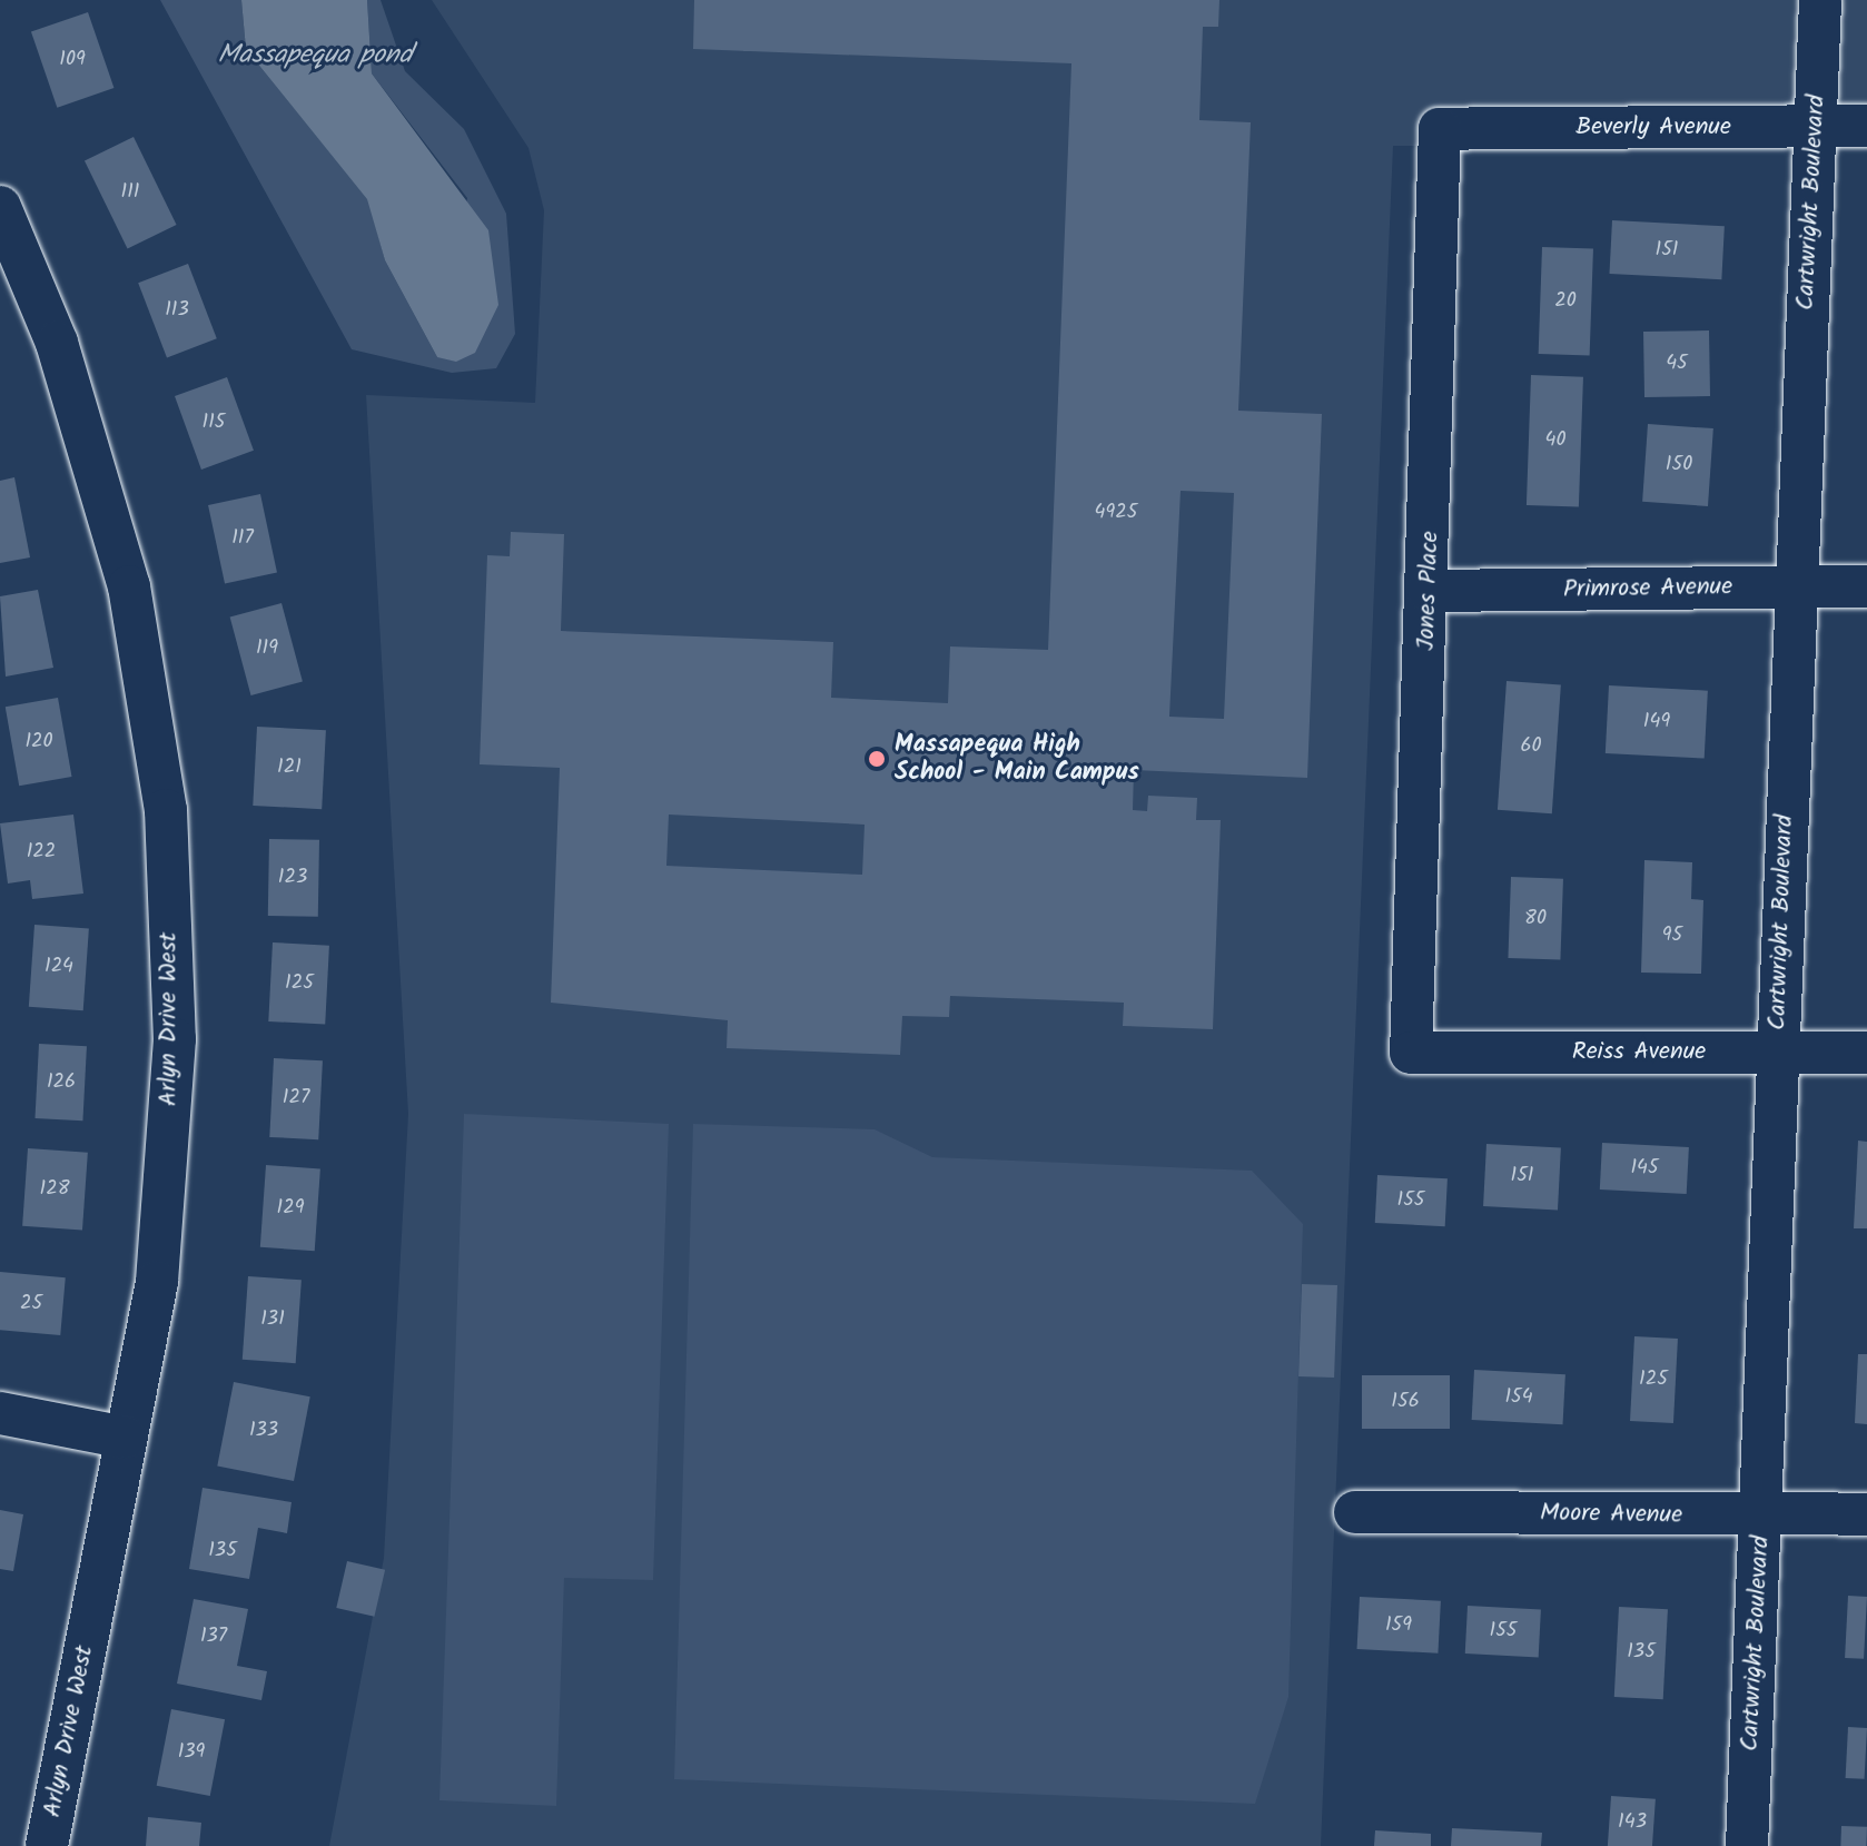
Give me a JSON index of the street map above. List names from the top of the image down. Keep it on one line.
{"streets":{"street":["Beverly Avenue","Cartwright Boulevard","Primrose Avenue","Jones Place","Arlyn Drive West","Reiss Avenue","Moore Avenue"]},"crossings":[["Beverly Avenue","Cartwright Boulevard"],["Beverly Avenue","Jones Place"],["Cartwright Boulevard","Primrose Avenue"],["Cartwright Boulevard","Reiss Avenue"],["Cartwright Boulevard","Moore Avenue"],["Primrose Avenue","Jones Place"],["Jones Place","Reiss Avenue"]],"water":["Massapequa pond"],"places":["Massapequa High School - Main Campus"],"house_numbers":["109","111","151","20","113","45","115","40","150","4925","117","119","149","120","60","121","122","123","80","95","124","125","126","127","145","151","128","155","129","25","131","125","154","156","133","135","159","155","137","135","139","143"]}
